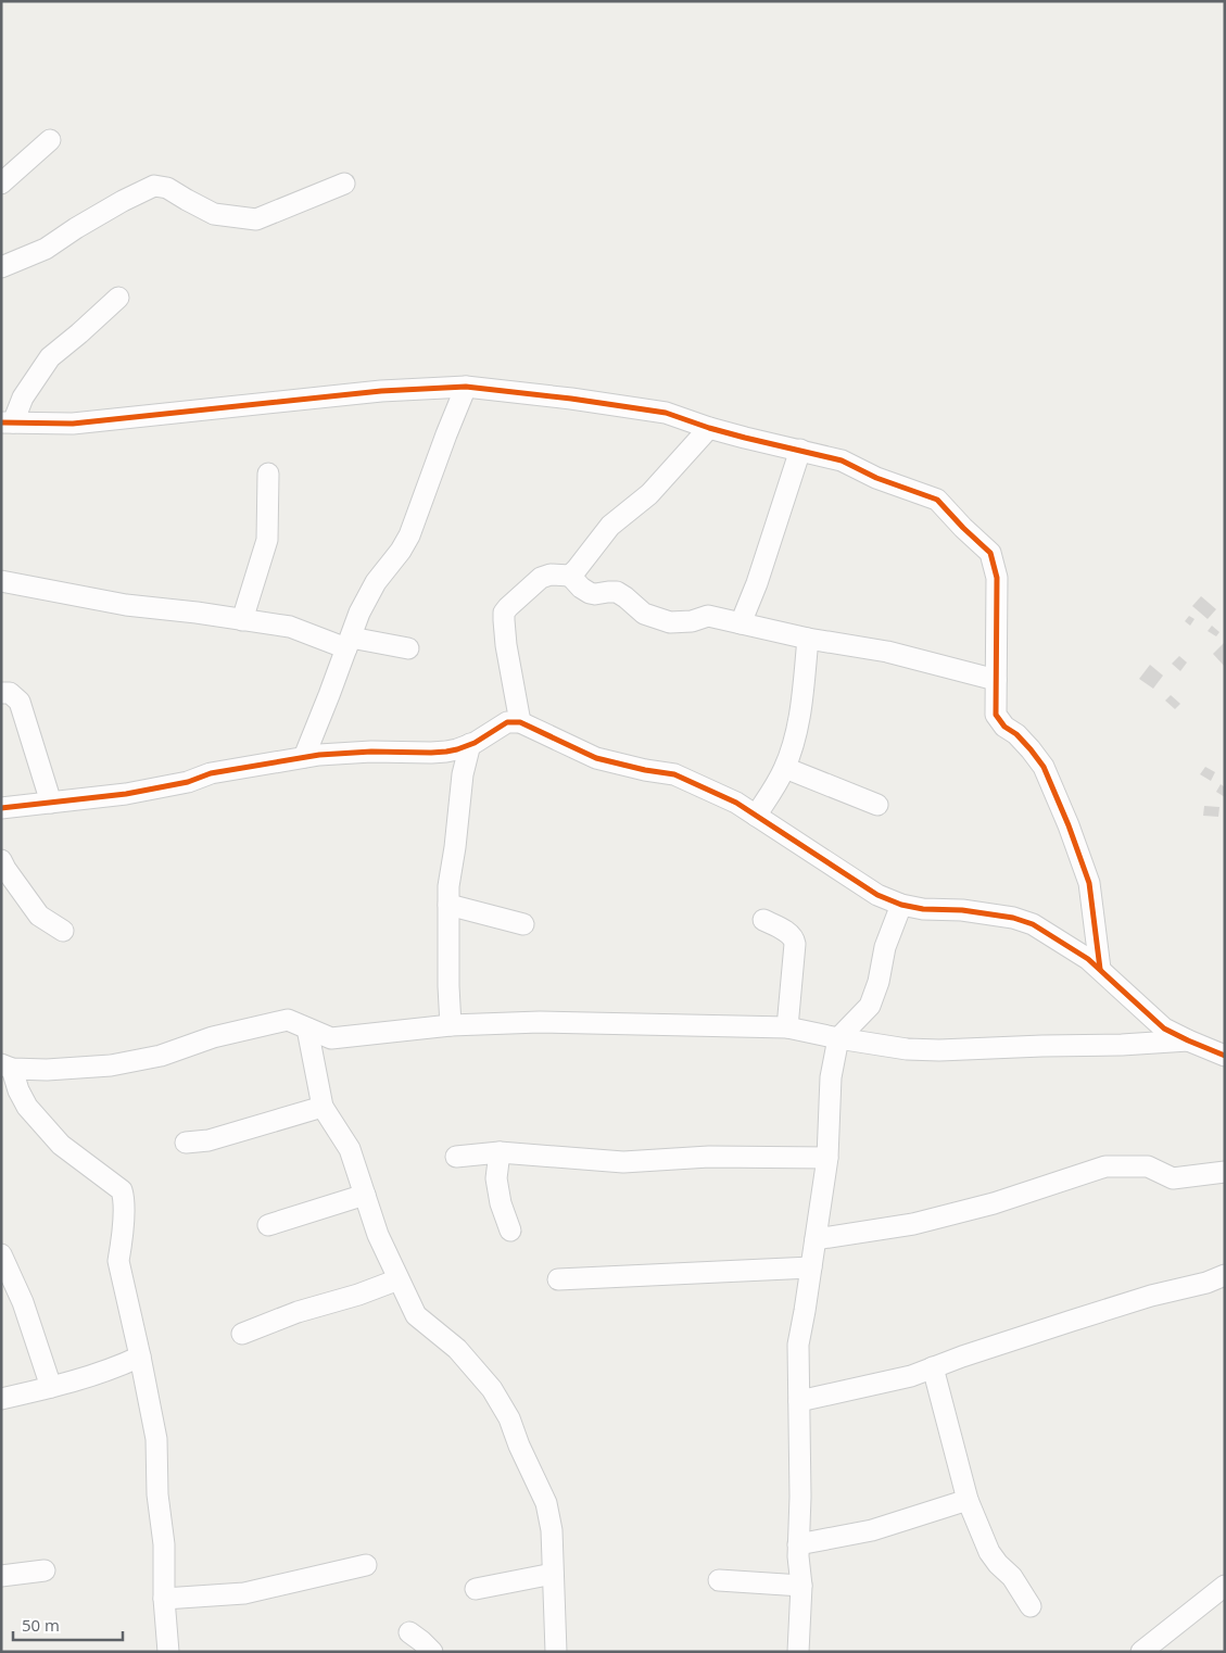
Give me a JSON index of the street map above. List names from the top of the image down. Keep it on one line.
{"scale_bar":"50 m"}
